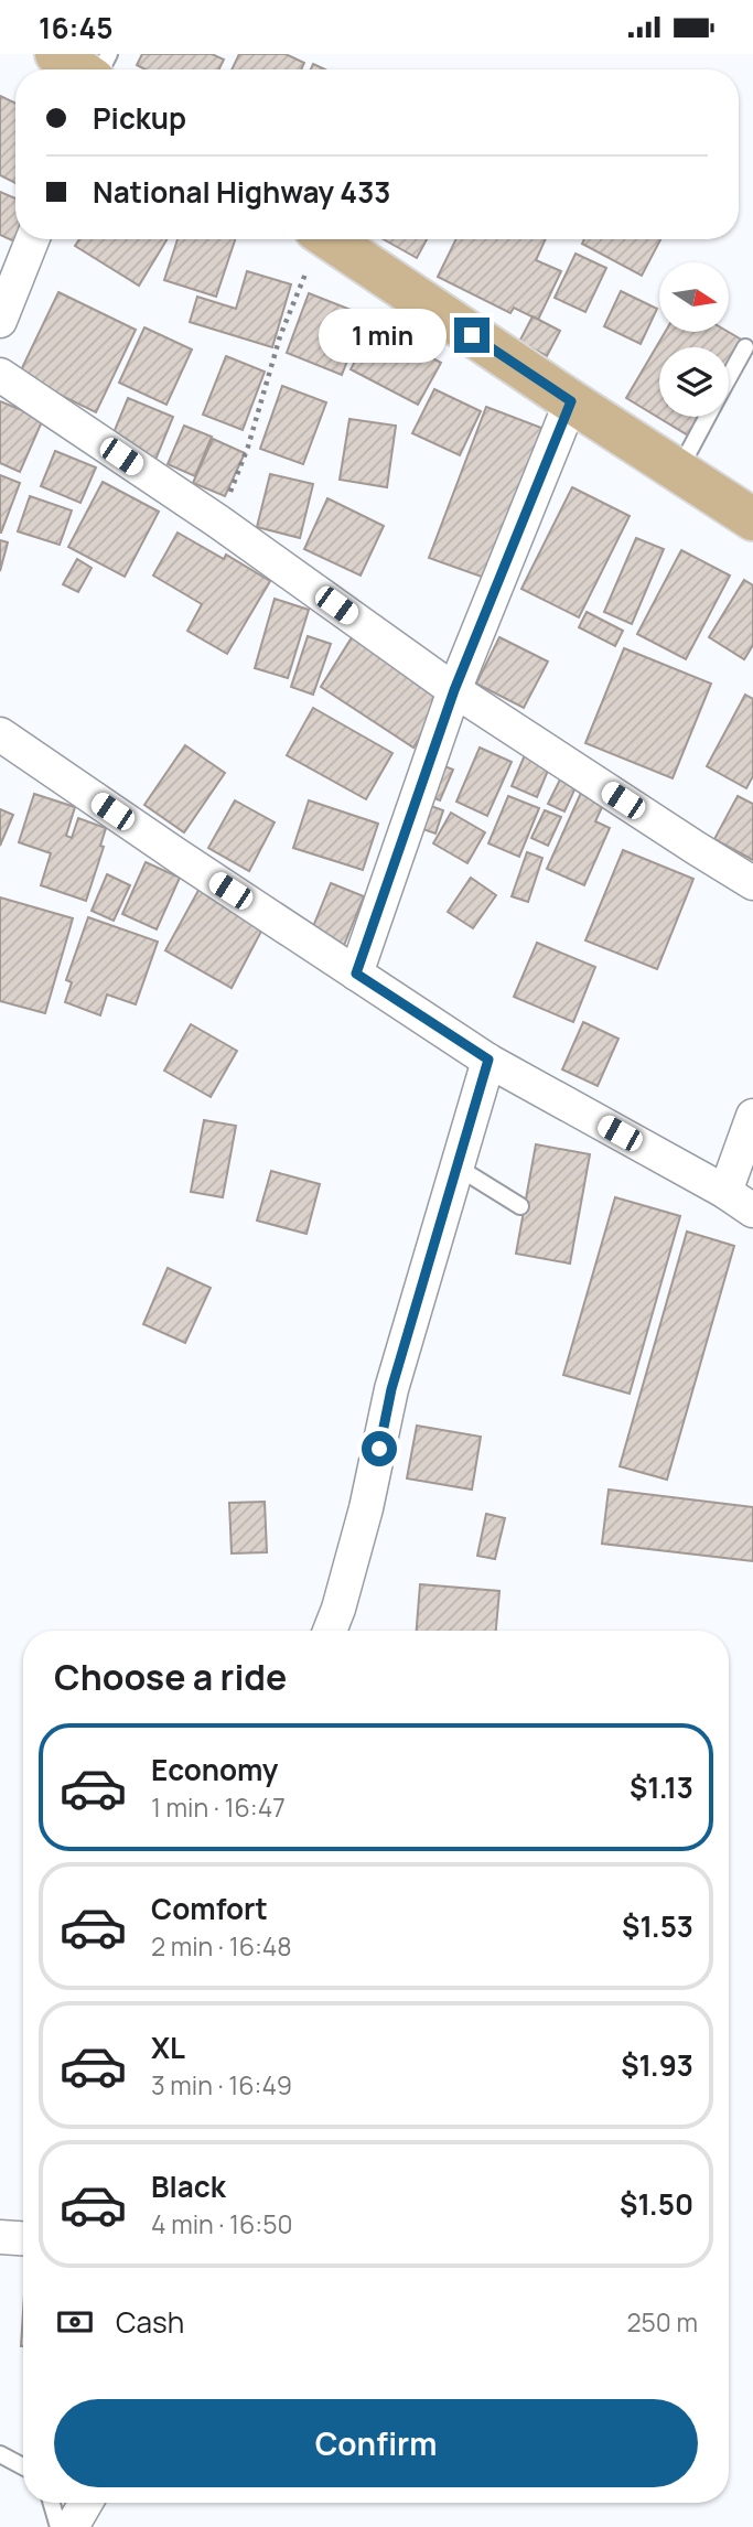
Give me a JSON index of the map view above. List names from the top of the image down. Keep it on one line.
{"north":"right","page":{"status":"16:45","banner":["Pickup","National Highway 433"],"bubble":"1 min","heading":"Choose a ride","list":[{"name":"Economy","note":"1 min · 16:47","value":"$1.13"},{"name":"Comfort","note":"2 min · 16:48","value":"$1.53"},{"name":"XL","note":"3 min · 16:49","value":"$1.93"},{"name":"Black","note":"4 min · 16:50","value":"$1.50"}],"pay":["Cash","250 m"],"buttons":"Confirm"}}
